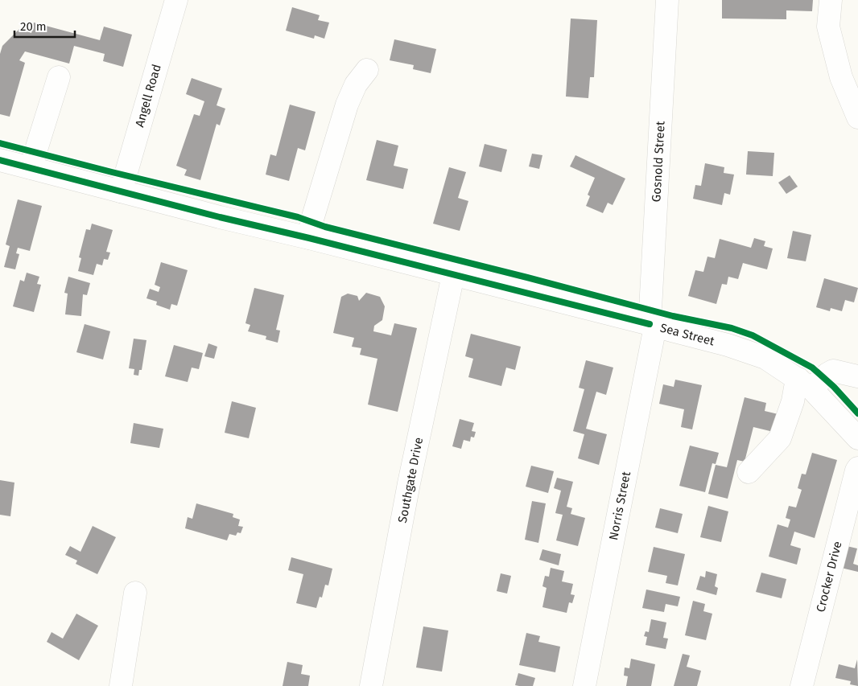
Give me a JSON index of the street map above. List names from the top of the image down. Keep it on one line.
{"streets":{"street":["Angell Road","Gosnold Street","Sea Street","Southgate Drive","Norris Street","Crocker Drive"]},"crossings":[["Angell Road","Sea Street"],["Gosnold Street","Sea Street"],["Gosnold Street","Norris Street"],["Sea Street","Southgate Drive"],["Sea Street","Norris Street"]],"scale_bar":"20 m"}
